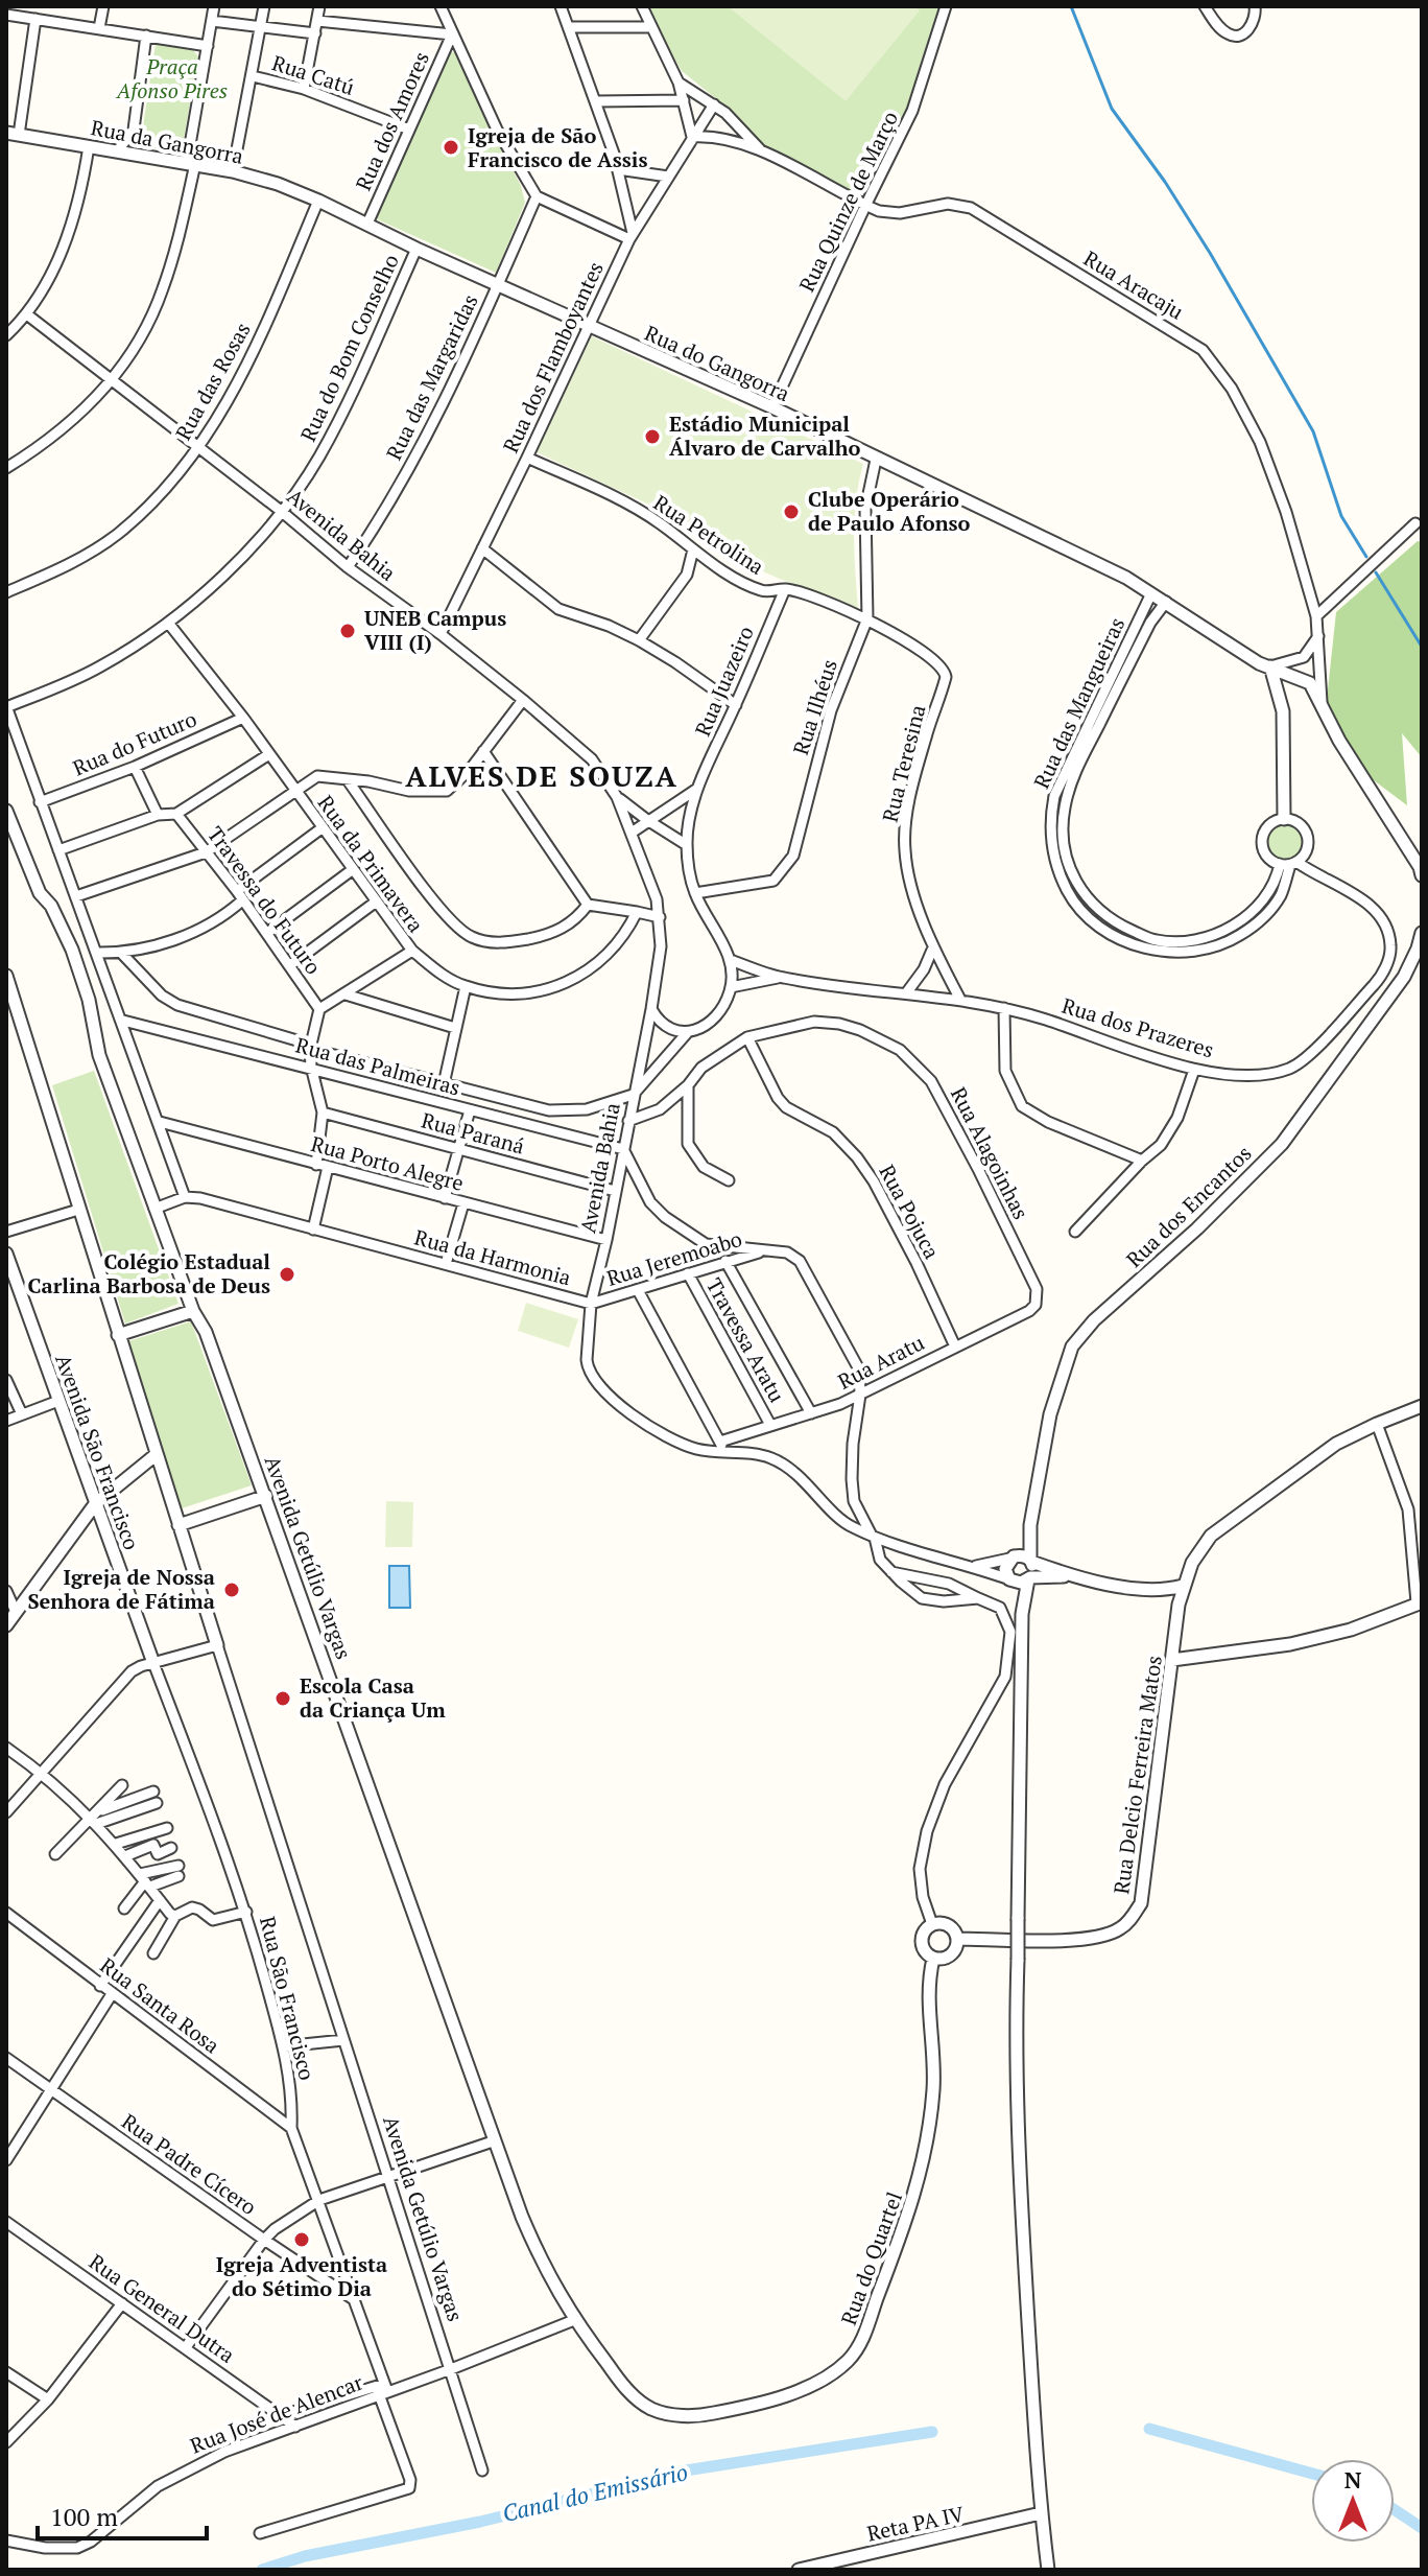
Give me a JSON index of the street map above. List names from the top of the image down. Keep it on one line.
{"streets":{"street":["Rua Catú","Rua dos Amores","Rua da Gangorra","Rua Quinze de Março","Rua Aracaju","Rua do Bom Conselho","Rua dos Flamboyantes","Rua do Gangorra","Rua das Margaridas","Rua das Rosas","Avenida Bahia","Rua Petrolina","Rua Juazeiro","Rua das Mangueiras","Rua Ilhéus","Rua do Futuro","Rua Teresina","Rua da Primavera","Travessa do Futuro","Rua dos Prazeres","Rua das Palmeiras","Rua Paraná","Rua Alagoinhas","Rua Porto Alegre","Rua dos Encantos","Rua Pojuca","Rua da Harmonia","Rua Jeremoabo","Travessa Aratu","Rua Aratu","Avenida São Francisco","Avenida Getúlio Vargas","Rua Delcio Ferreira Matos","Rua São Francisco","Rua Santa Rosa","Rua Padre Cícero","Rua do Quartel","Rua General Dutra","Rua José de Alencar","Reta PA IV"]},"crossings":[["Rua Catú","Rua dos Amores"],["Rua dos Amores","Rua do Gangorra"],["Rua da Gangorra","Rua do Gangorra"],["Rua da Gangorra","Rua das Rosas"],["Rua Quinze de Março","Rua Aracaju"],["Rua Quinze de Março","Rua do Gangorra"],["Rua Aracaju","Rua dos Flamboyantes"],["Rua do Bom Conselho","Rua do Gangorra"],["Rua do Bom Conselho","Avenida Bahia"],["Rua do Bom Conselho","Rua da Primavera"],["Rua dos Flamboyantes","Rua do Gangorra"],["Rua dos Flamboyantes","Avenida Bahia"],["Rua dos Flamboyantes","Rua Petrolina"],["Rua do Gangorra","Rua das Margaridas"],["Rua do Gangorra","Rua das Rosas"],["Rua do Gangorra","Rua das Mangueiras"],["Rua do Gangorra","Rua Ilhéus"],["Rua das Margaridas","Avenida Bahia"],["Rua das Rosas","Avenida Bahia"],["Avenida Bahia","Rua Juazeiro"],["Avenida Bahia","Rua das Palmeiras"],["Avenida Bahia","Rua Paraná"],["Avenida Bahia","Rua Alagoinhas"],["Avenida Bahia","Rua Porto Alegre"],["Avenida Bahia","Rua da Harmonia"],["Avenida Bahia","Rua Jeremoabo"],["Rua Petrolina","Rua Juazeiro"],["Rua Petrolina","Rua Ilhéus"],["Rua Petrolina","Rua Teresina"],["Rua Juazeiro","Rua Ilhéus"],["Rua Juazeiro","Rua dos Prazeres"],["Rua das Mangueiras","Rua dos Prazeres"],["Rua do Futuro","Rua da Primavera"],["Rua Teresina","Rua dos Prazeres"],["Rua Alagoinhas","Rua Pojuca"],["Rua Alagoinhas","Rua Aratu"],["Rua dos Encantos","Rua da Harmonia"],["Rua Pojuca","Rua Aratu"],["Rua da Harmonia","Rua Jeremoabo"],["Rua da Harmonia","Rua Aratu"],["Rua Jeremoabo","Travessa Aratu"],["Travessa Aratu","Rua Aratu"],["Avenida São Francisco","Rua São Francisco"],["Avenida Getúlio Vargas","Rua do Quartel"],["Avenida Getúlio Vargas","Rua José de Alencar"],["Rua Delcio Ferreira Matos","Rua do Quartel"],["Rua São Francisco","Rua Santa Rosa"],["Rua São Francisco","Rua Padre Cícero"],["Rua São Francisco","Rua José de Alencar"],["Rua General Dutra","Rua José de Alencar"]],"districts":["ALVES DE SOUZA"],"water":["Canal do Emissário"],"parks":["Praça Afonso Pires"],"places":["Igreja de São Francisco de Assis","Estádio Municipal Álvaro de Carvalho","Clube Operário de Paulo Afonso","UNEB Campus VIII (I)","Colégio Estadual Carlina Barbosa de Deus","Igreja de Nossa Senhora de Fátima","Escola Casa da Criança Um","Igreja Adventista do Sétimo Dia"],"scale_bar":"100 m","north":"top"}
